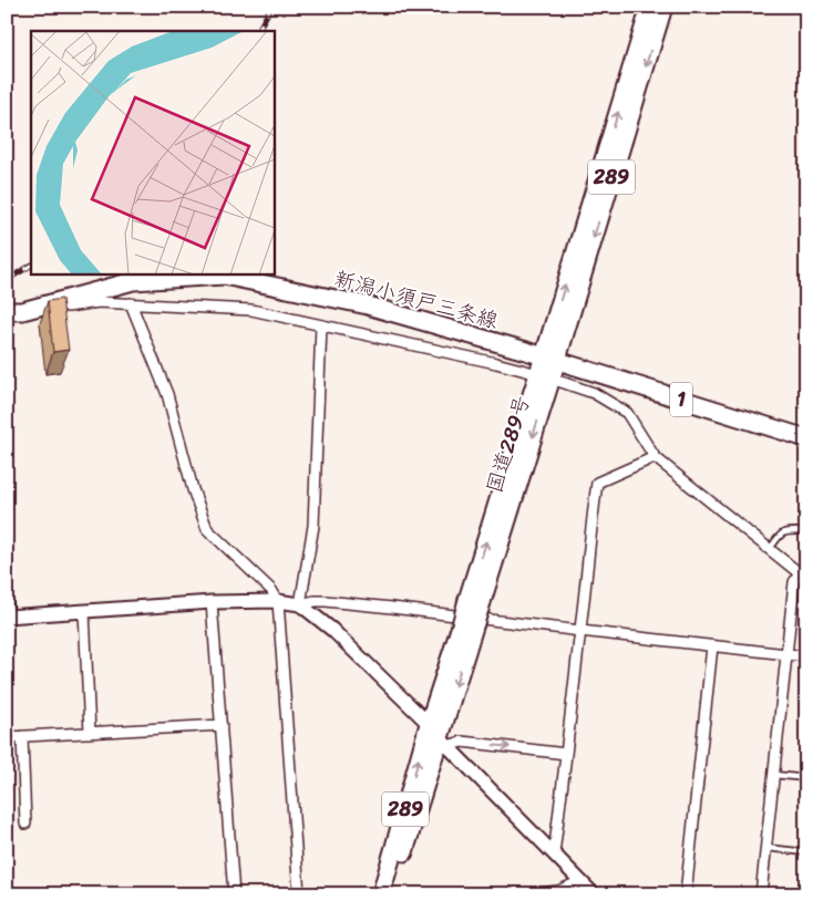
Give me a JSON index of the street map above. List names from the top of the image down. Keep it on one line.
{"streets":{"main road":["289","新潟小須戸三条線","1","国道289号"]},"crossings":[["新潟小須戸三条線","国道289号"]]}
